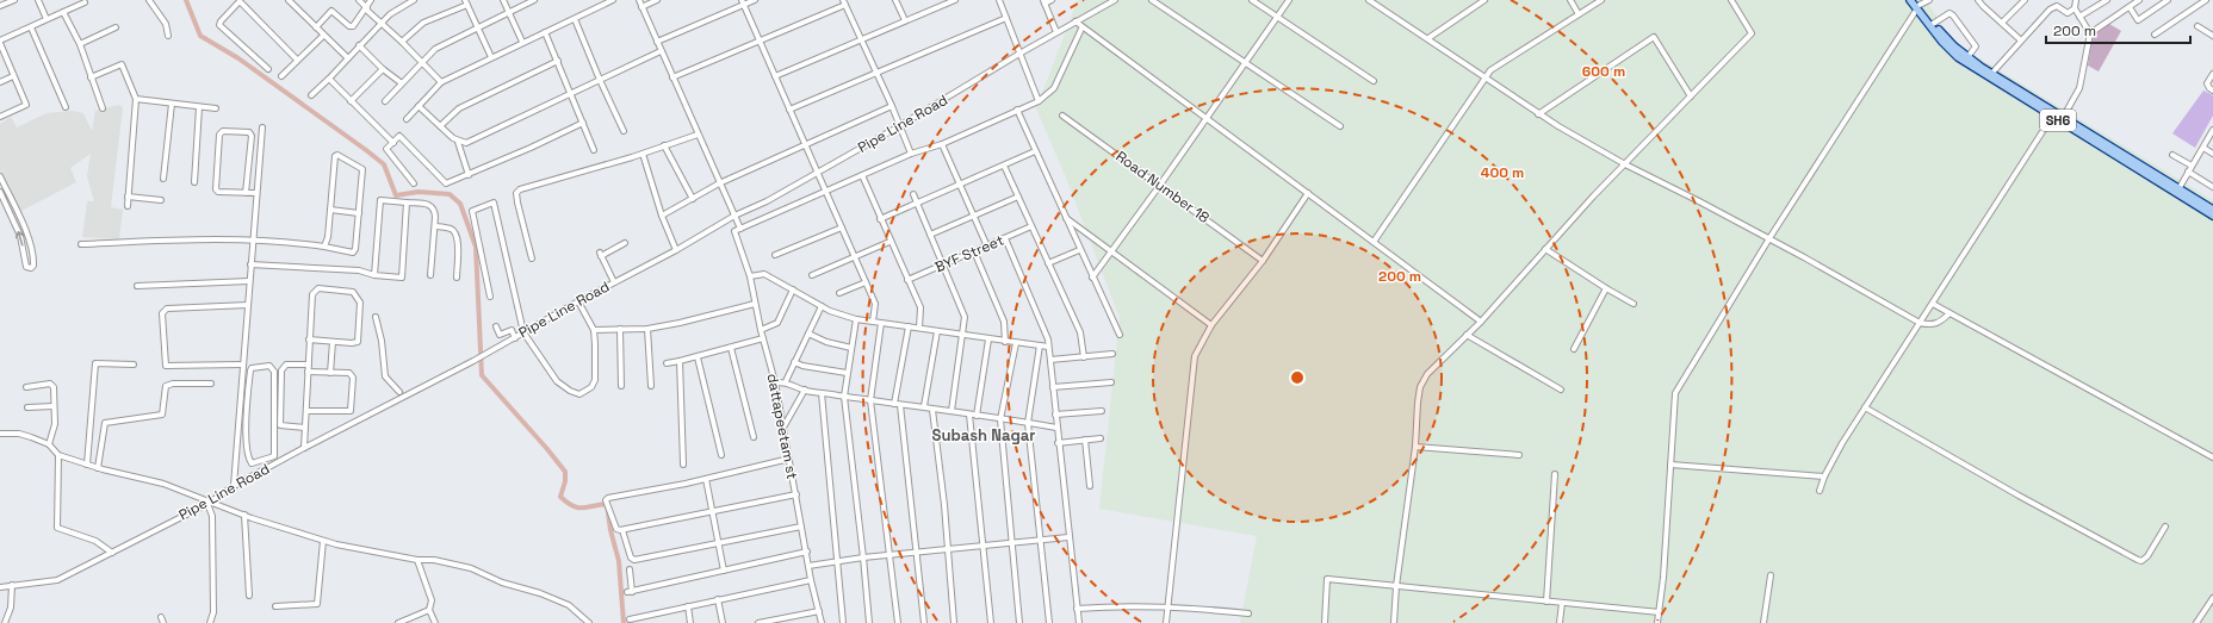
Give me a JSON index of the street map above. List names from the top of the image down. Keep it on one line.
{"streets":{"main road":["SH6"],"street":["Pipe Line Road","Road Number 18","BYF Street","dattapeetam st"]},"districts":["Subash Nagar"],"scale_bar":"200 m","rings":["600 m","400 m","200 m"]}
